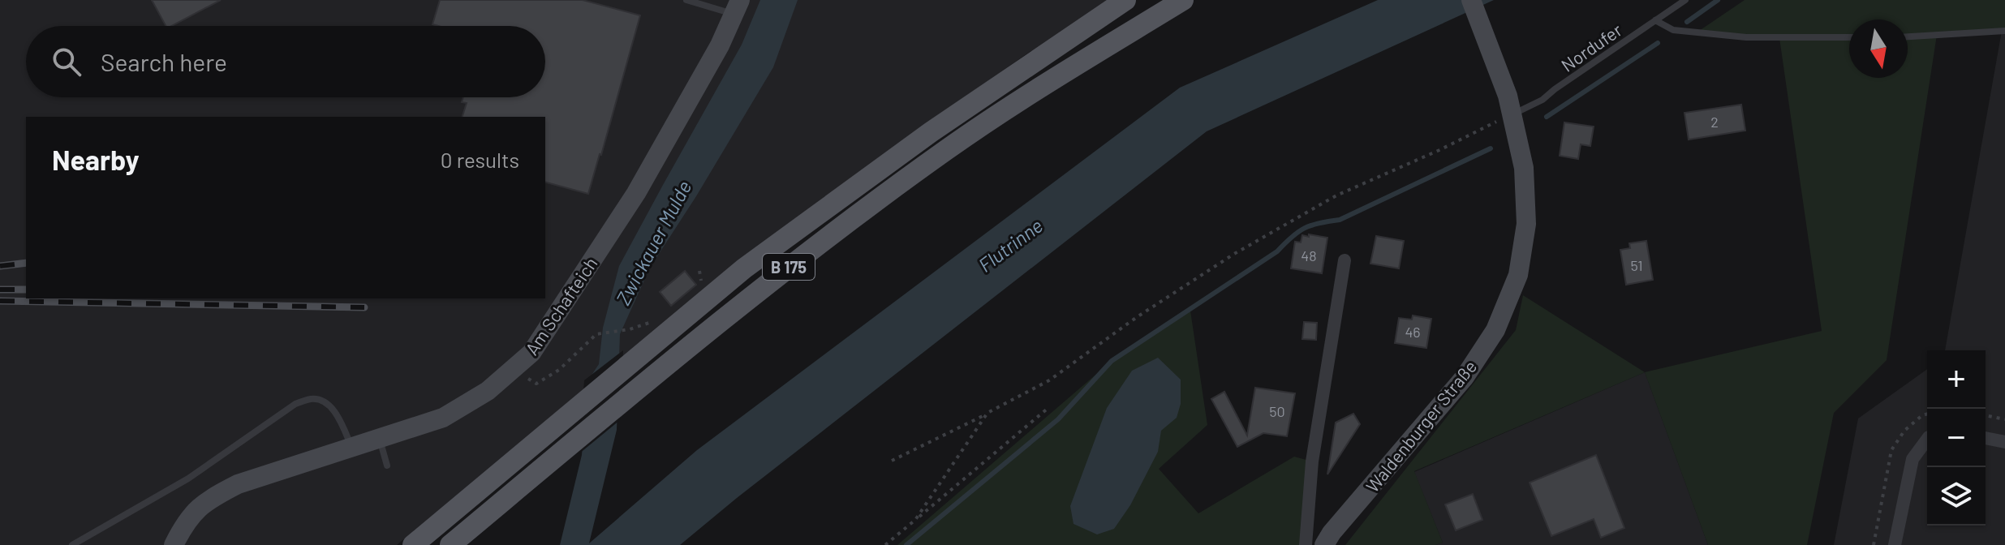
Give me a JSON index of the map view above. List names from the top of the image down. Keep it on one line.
{"streets":{"main road":["B 175"],"street":["Am Schafteich","Waldenburger Straße"],"lane":["Nordufer"]},"crossings":[["Nordufer","Waldenburger Straße"]],"water":["Zwickauer Mulde","Flutrinne"],"house_numbers":["2","48","51","46","50"],"north":"bottom","page":{"search":"Search here","heading":["Nearby","0 results"],"map_buttons":["+","−"]}}
